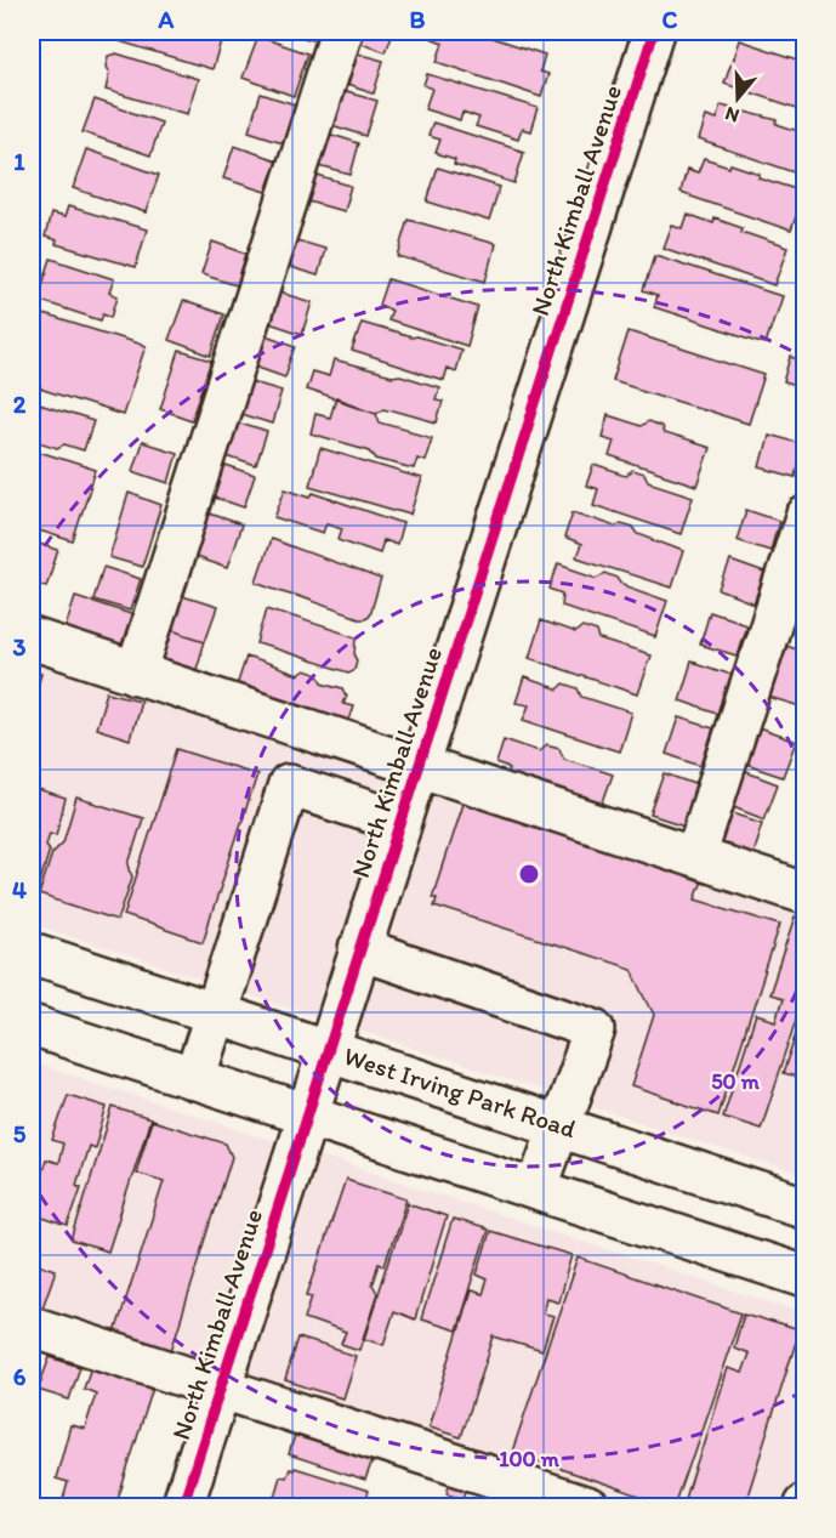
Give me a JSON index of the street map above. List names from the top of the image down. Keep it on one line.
{"streets":{"main road":["North Kimball Avenue","West Irving Park Road"]},"crossings":[["North Kimball Avenue","West Irving Park Road"]],"north":"bottom","grid":{"columns":["A","B","C"],"rows":["1","2","3","4","5","6"]},"rings":["50 m","100 m"]}
